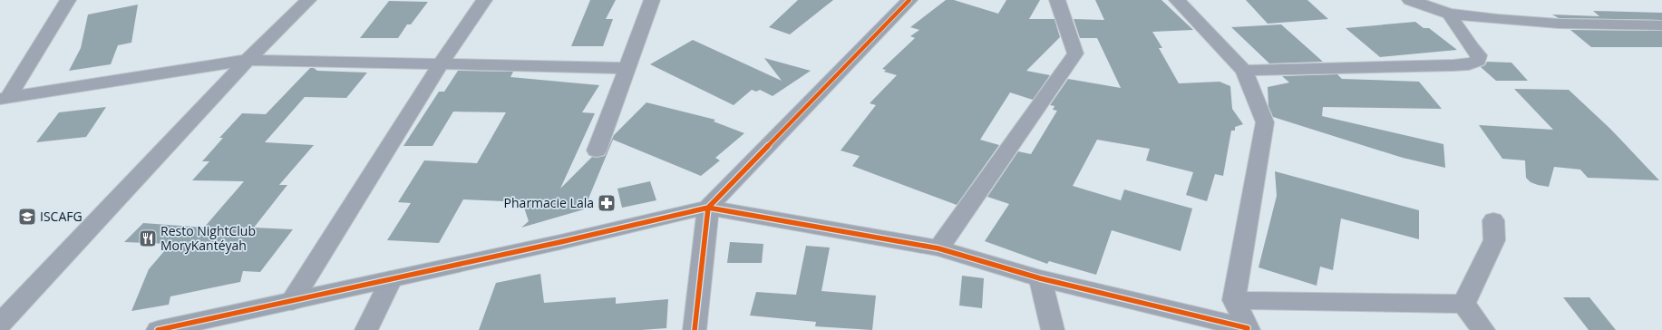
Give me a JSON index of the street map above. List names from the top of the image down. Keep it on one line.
{"places":{"pharmacy":["Pharmacie Lala"],"school or university":["ISCAFG"],"restaurant":["Resto NightClub MoryKantéyah"]}}
